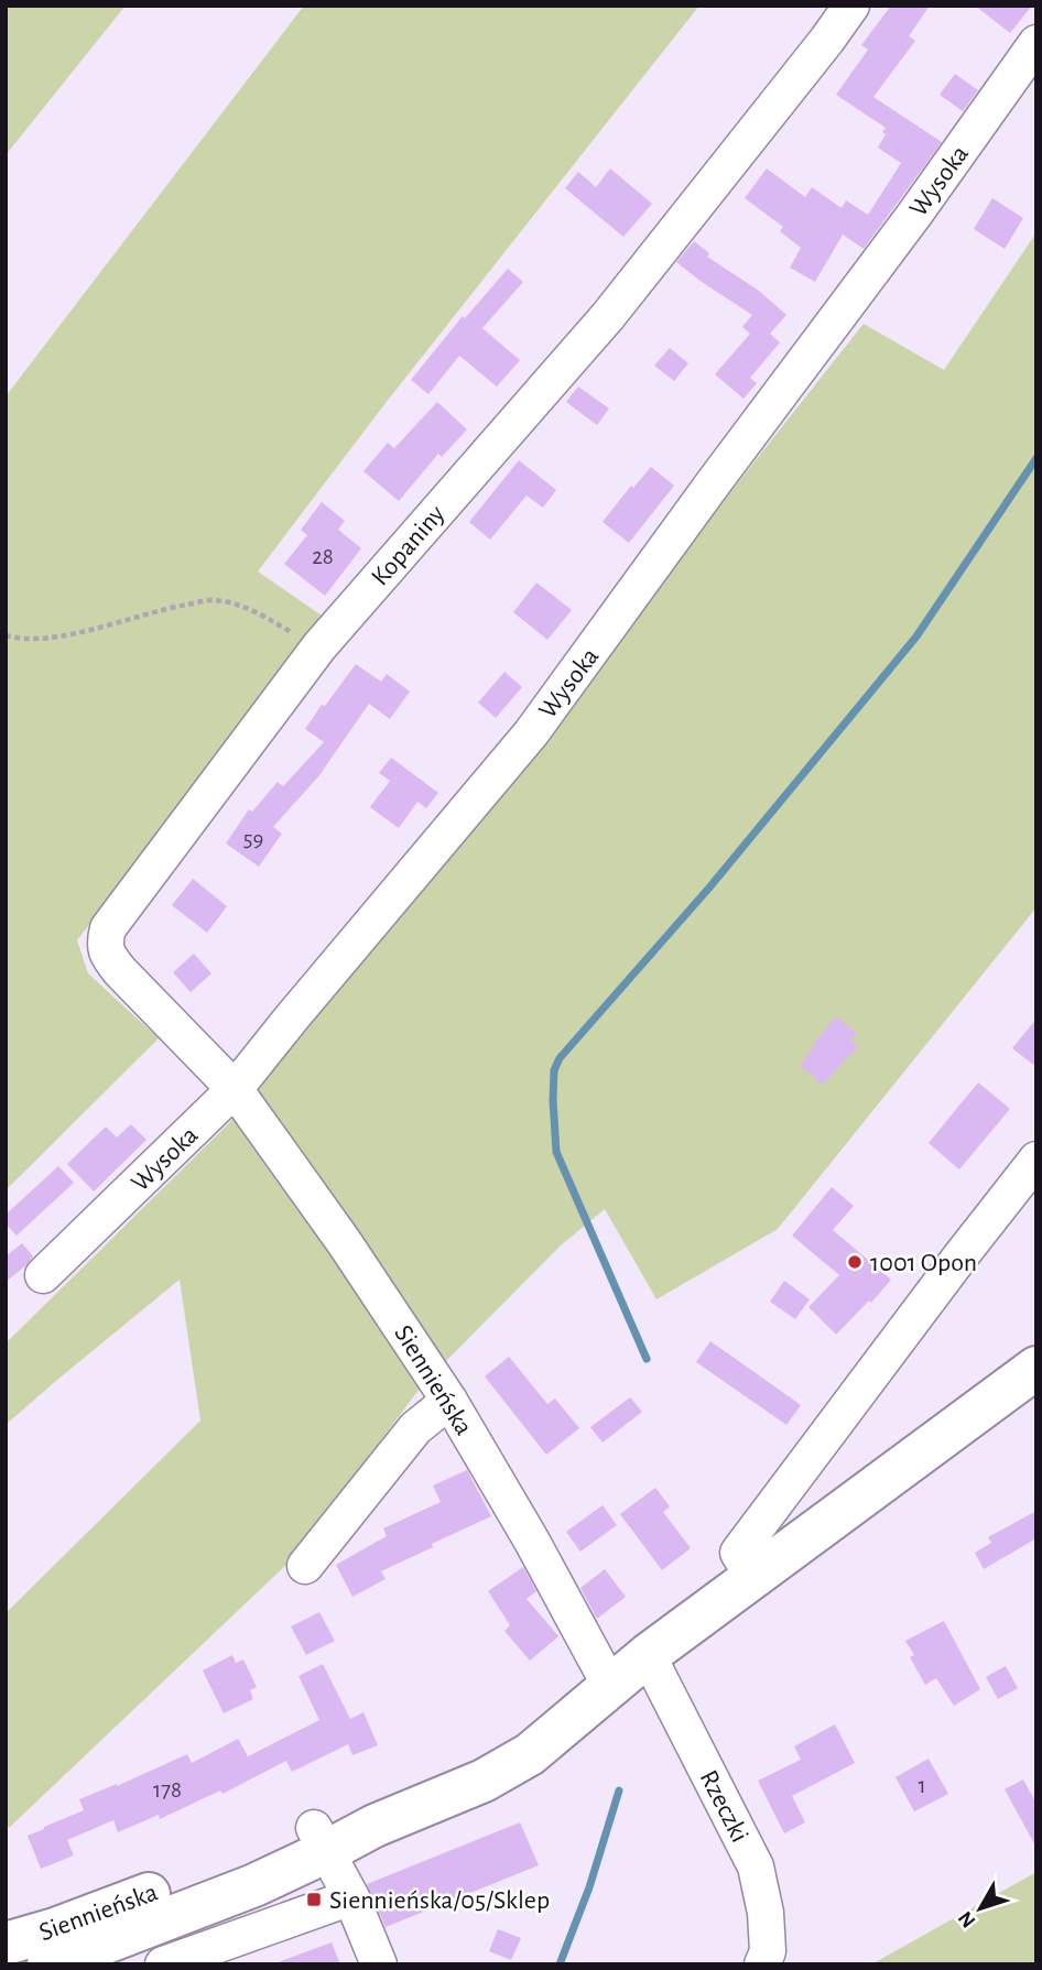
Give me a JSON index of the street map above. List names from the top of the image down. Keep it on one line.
{"streets":{"main road":["Siennieńska"],"street":["Wysoka","Kopaniny","Rzeczki"]},"crossings":[["Wysoka","Kopaniny"],["Wysoka","Siennieńska"],["Kopaniny","Siennieńska"],["Siennieńska","Rzeczki"]],"places":{"other":["1001 Opon"],"transit":["Siennieńska/05/Sklep"]},"house_numbers":["28","59","1","178"],"north":"bottom left"}
